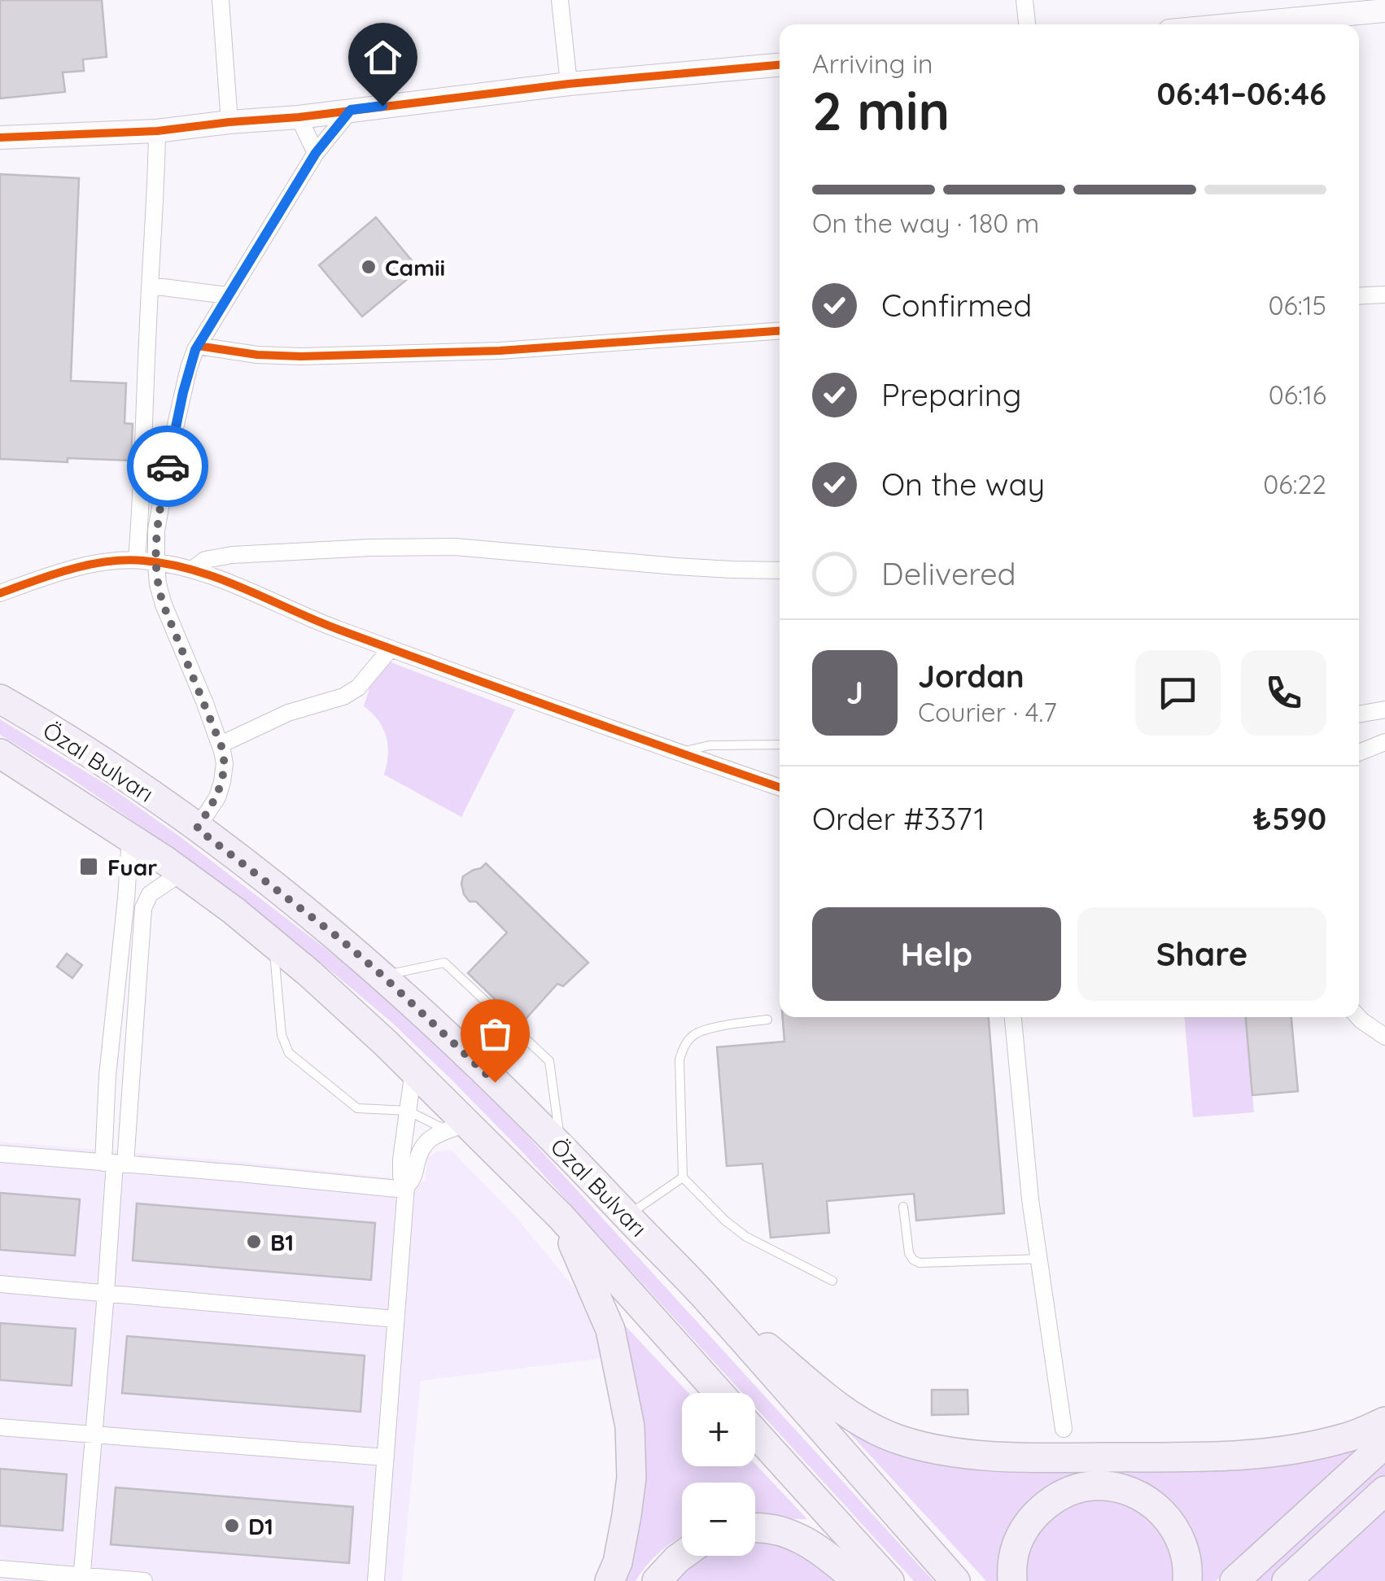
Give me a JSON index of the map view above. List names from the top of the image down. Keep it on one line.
{"streets":{"highway":["Özal Bulvarı"]},"places":{"other":["Camii","B1","D1"],"transit":["Fuar"]},"page":{"heading":["2 min","Arriving in","06:41–06:46"],"panel":["Jordan","Courier · 4.7","Order #3371","₺590"],"bar":"On the way · 180 m","list":[["Confirmed","06:15"],["Preparing","06:16"],["On the way","06:22"],"Delivered"],"round":"J","buttons":["Help","Share"],"map_buttons":["+","−"]}}
